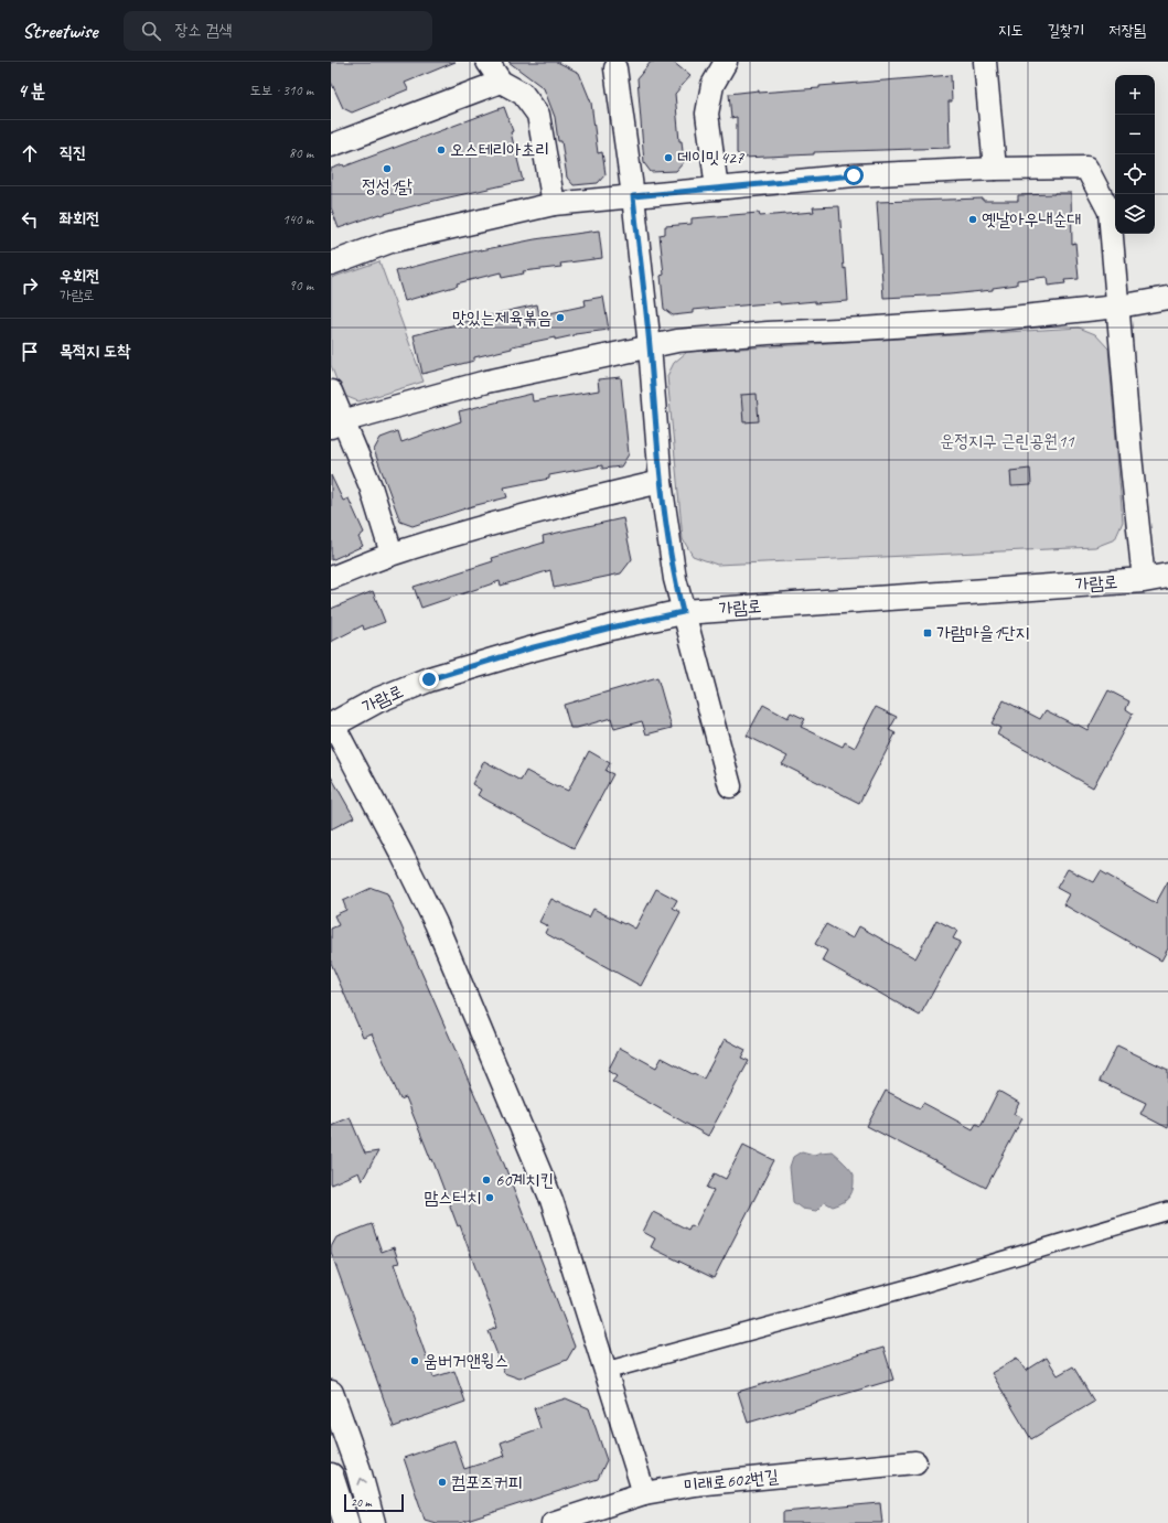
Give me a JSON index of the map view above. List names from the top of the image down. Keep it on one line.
{"streets":{"street":["가람로","미래로602번길"]},"parks":["운정지구 근린공원11"],"places":{"other":["오스테리아초리","데이밋427","정성1닭","옛날아우내순대","맛있는제육볶음","60계치킨","맘스터치","움버거앤윙스","컴포즈커피"],"transit":["가람마을1단지"]},"scale_bar":"20 m","page":{"header":"Streetwise","search":"장소 검색","nav":["지도","길찾기","저장됨"],"heading":["4 분","도보 · 310 m"],"map_buttons":["+","−"],"list":[["직진","80 m"],["좌회전","140 m"],["우회전","가람로","90 m"],"목적지 도착"],"scale":"20 m"}}
